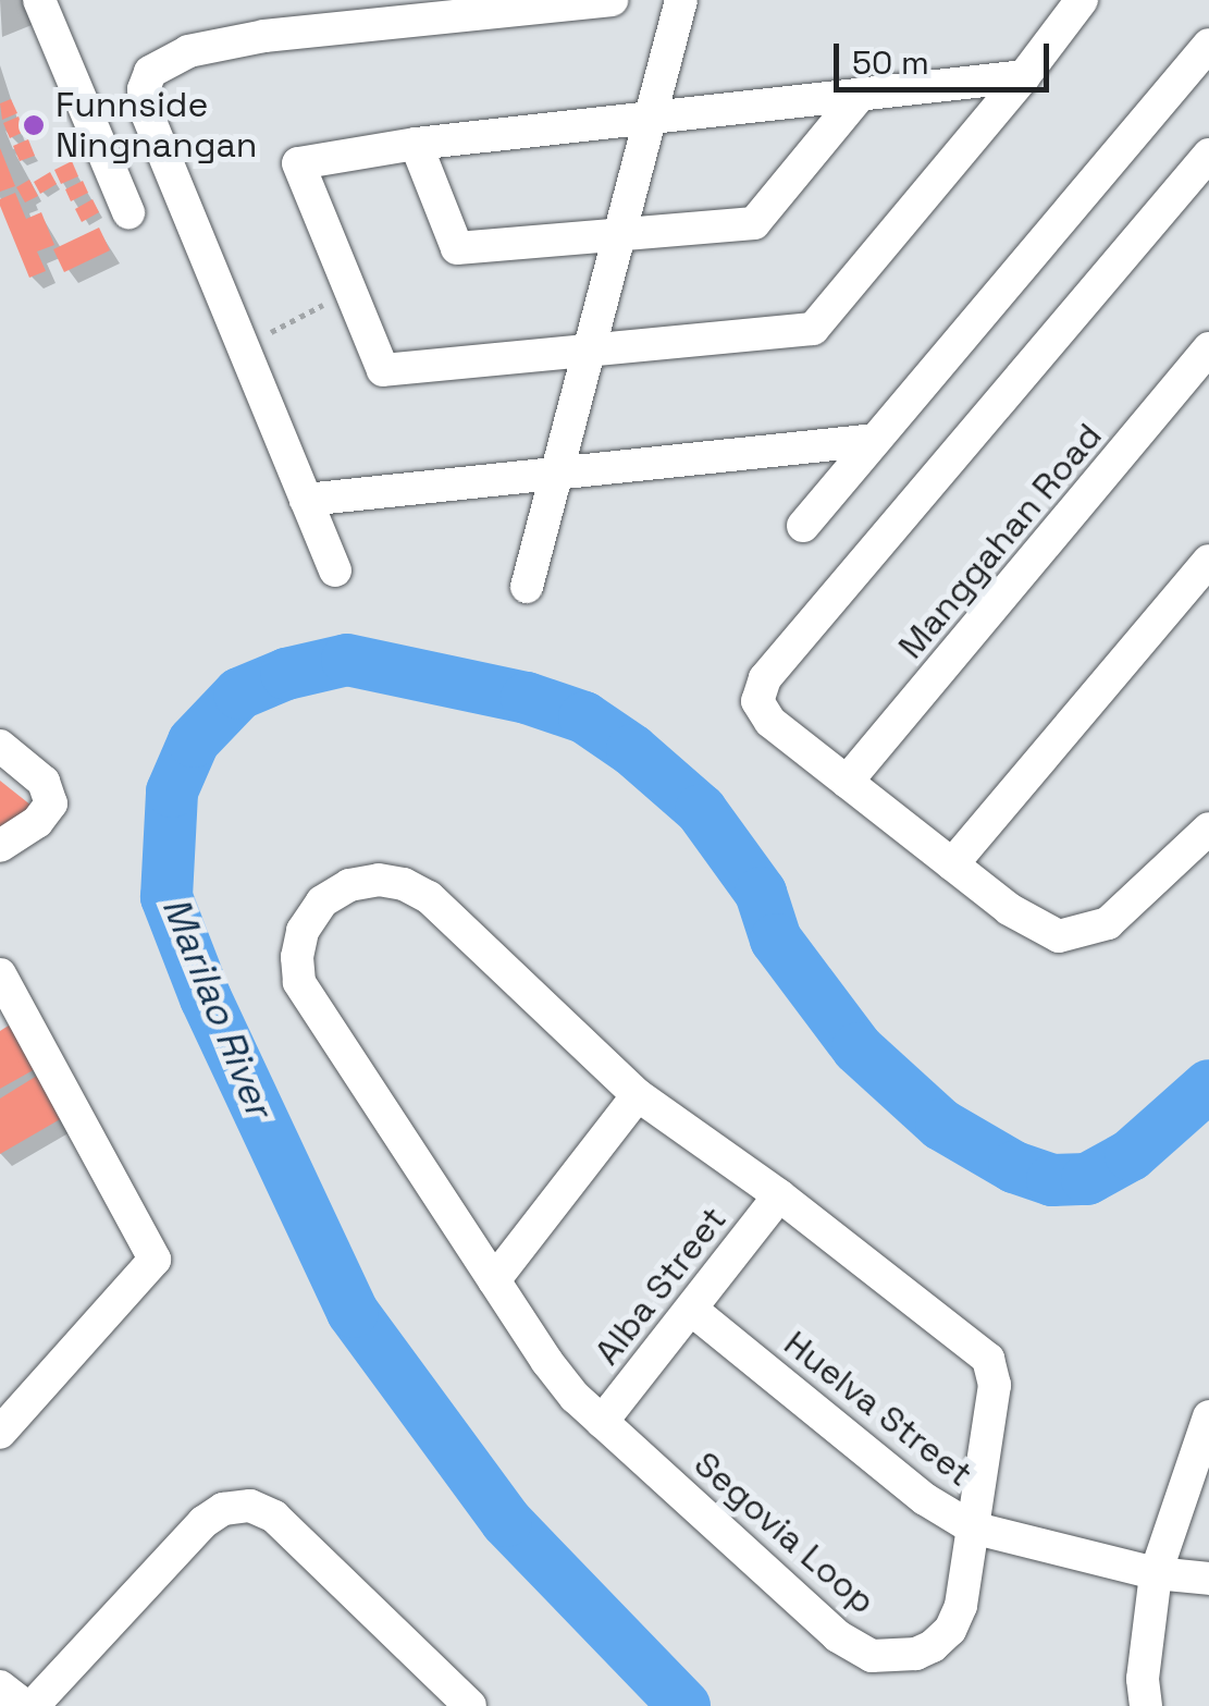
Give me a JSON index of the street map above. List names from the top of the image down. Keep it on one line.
{"streets":{"street":["Manggahan Road","Alba Street","Huelva Street","Segovia Loop"]},"crossings":[["Alba Street","Huelva Street"],["Alba Street","Segovia Loop"],["Huelva Street","Segovia Loop"]],"water":["Marilao River"],"places":["Funnside Ningnangan"],"scale_bar":"50 m"}
